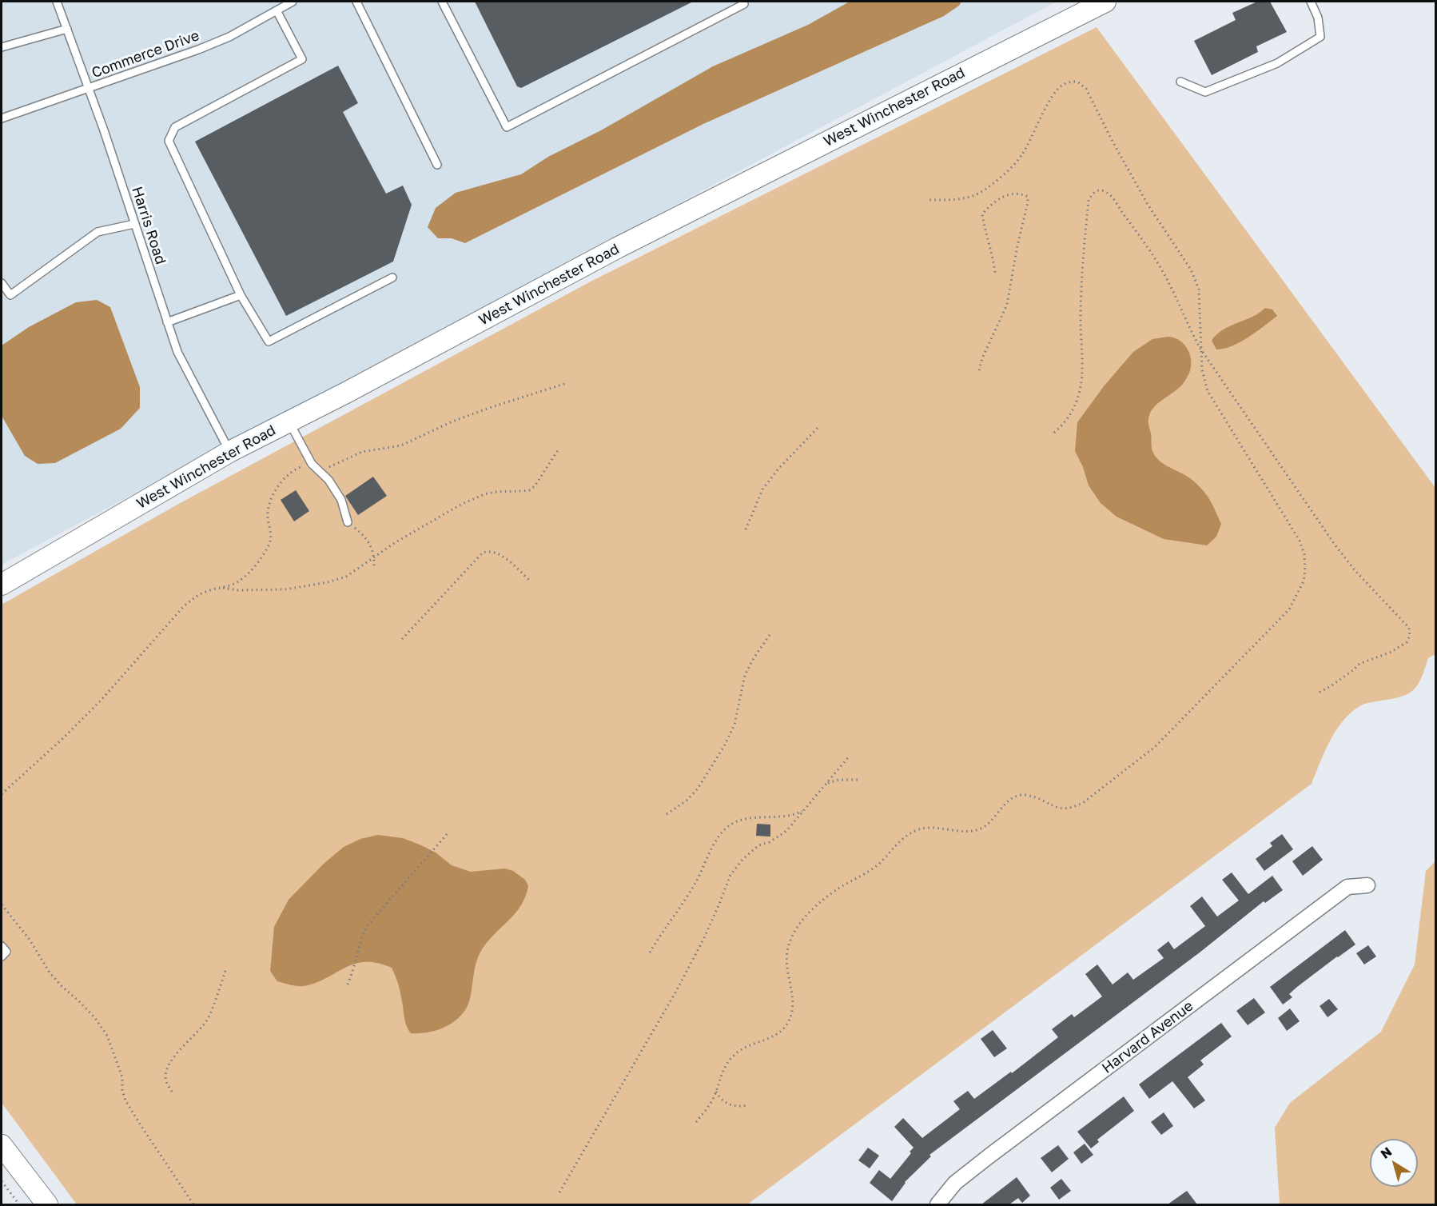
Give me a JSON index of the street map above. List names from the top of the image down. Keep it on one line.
{"streets":{"main road":["West Winchester Road"],"street":["Harvard Avenue"],"lane":["Commerce Drive","Harris Road"]},"crossings":[["Commerce Drive","Harris Road"],["West Winchester Road","Harris Road"]],"north":"top left"}
